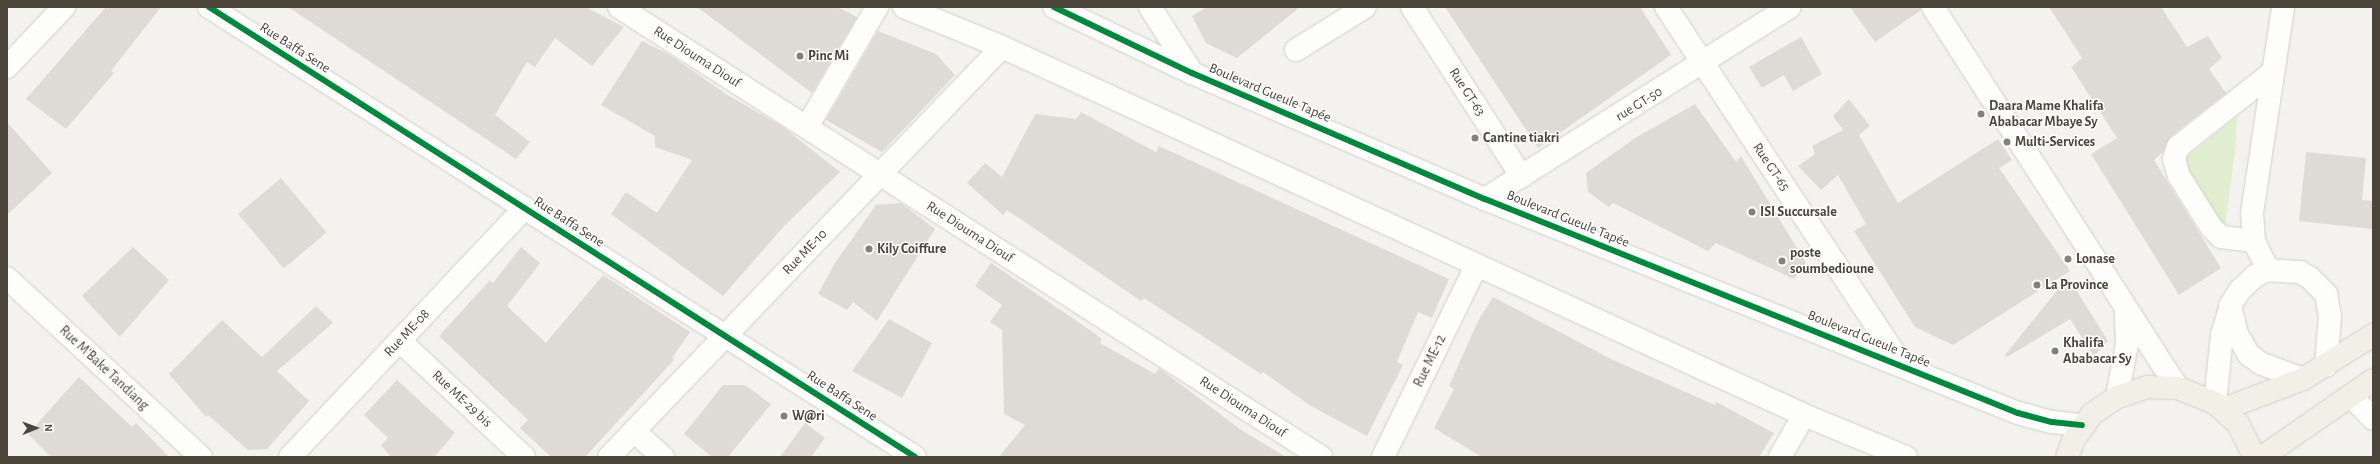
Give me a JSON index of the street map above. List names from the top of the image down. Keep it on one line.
{"streets":{"street":["Rue Baffa Sene","Rue Diouma Diouf","Rue GT-63","Boulevard Gueule Tapée","rue GT-50","Rue GT-65","Rue ME-10","Rue ME-08","Rue ME-12","Rue M'Bake Tandiang","Rue ME-29 bis"]},"crossings":[["Rue Baffa Sene","Rue ME-10"],["Rue Baffa Sene","Rue ME-08"],["Rue Diouma Diouf","Rue ME-10"],["Rue GT-63","rue GT-50"],["Boulevard Gueule Tapée","rue GT-50"],["Boulevard Gueule Tapée","Rue GT-65"],["rue GT-50","Rue GT-65"],["Rue ME-08","Rue ME-29 bis"]],"places":["Pinc Mi","Daara Mame Khalifa Ababacar Mbaye Sy","Cantine tiakri","Multi-Services","ISI Succursale","Kily Coiffure","Lonase","poste soumbedioune","La Province","Khalifa Ababacar Sy","W@ri"],"north":"right"}
